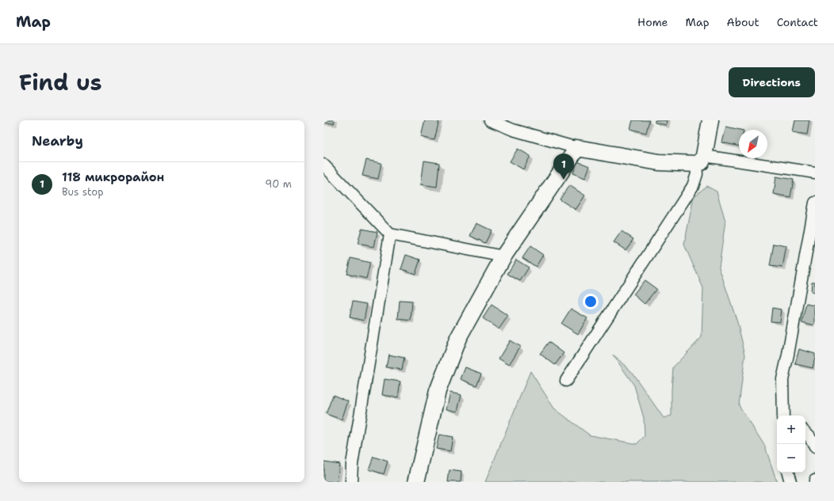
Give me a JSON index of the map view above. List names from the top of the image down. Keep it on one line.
{"north":"bottom left","page":{"header":"Map","nav":["Home","Map","About","Contact"],"title":"Find us","buttons":"Directions","heading":"Nearby","pins":"1","list":[{"mark":"1","name":"118 микрорайон","note":"Bus stop","value":"90 m"}],"map_buttons":["+","−"]}}
